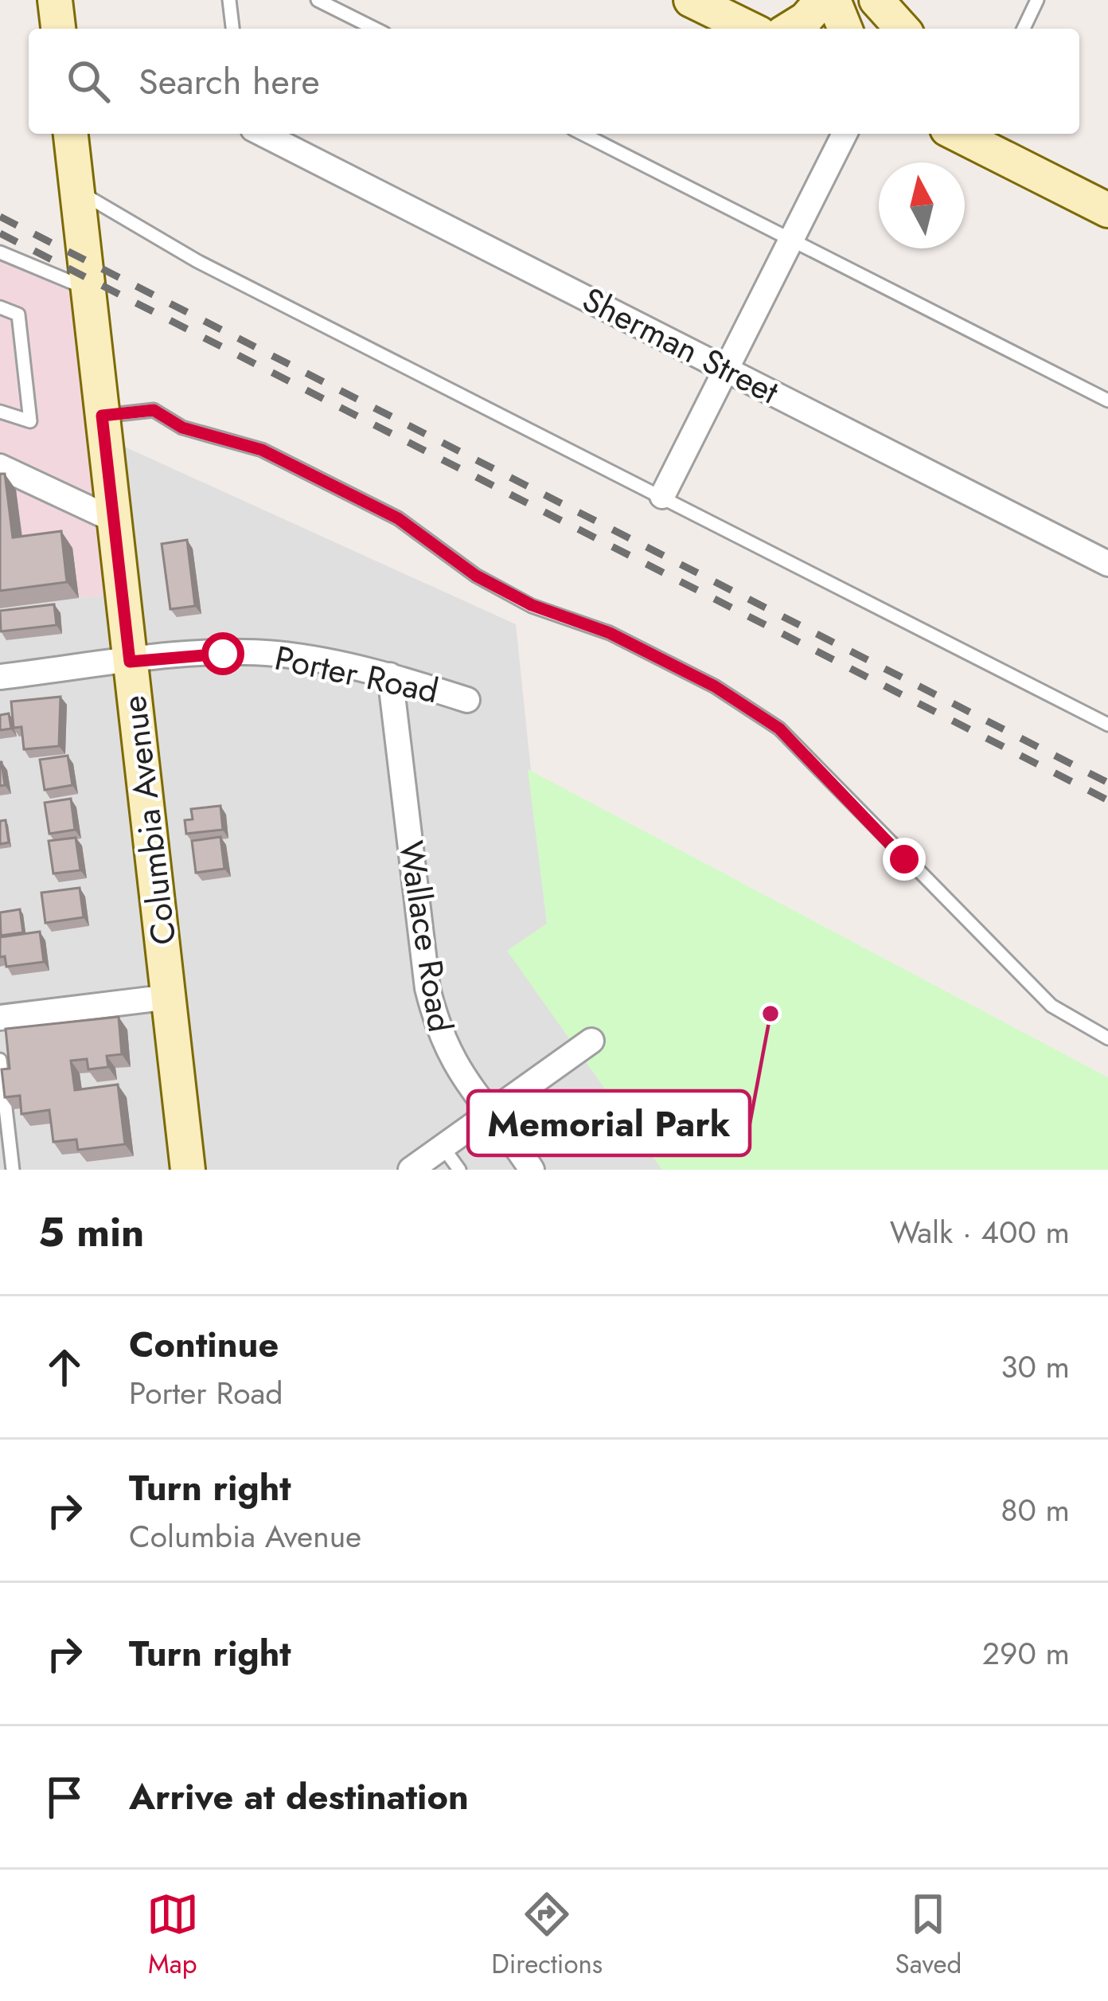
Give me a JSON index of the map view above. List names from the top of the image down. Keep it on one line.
{"streets":{"street":["Sherman Street","Porter Road","Columbia Avenue","Wallace Road"]},"crossings":[["Porter Road","Columbia Avenue"],["Porter Road","Wallace Road"]],"places":["Memorial Park"],"north":"top","page":{"search":"Search here","heading":["5 min","Walk · 400 m"],"list":[["Continue","Porter Road","30 m"],["Turn right","Columbia Avenue","80 m"],["Turn right","290 m"],"Arrive at destination"],"nav":["Map","Directions","Saved"]}}
